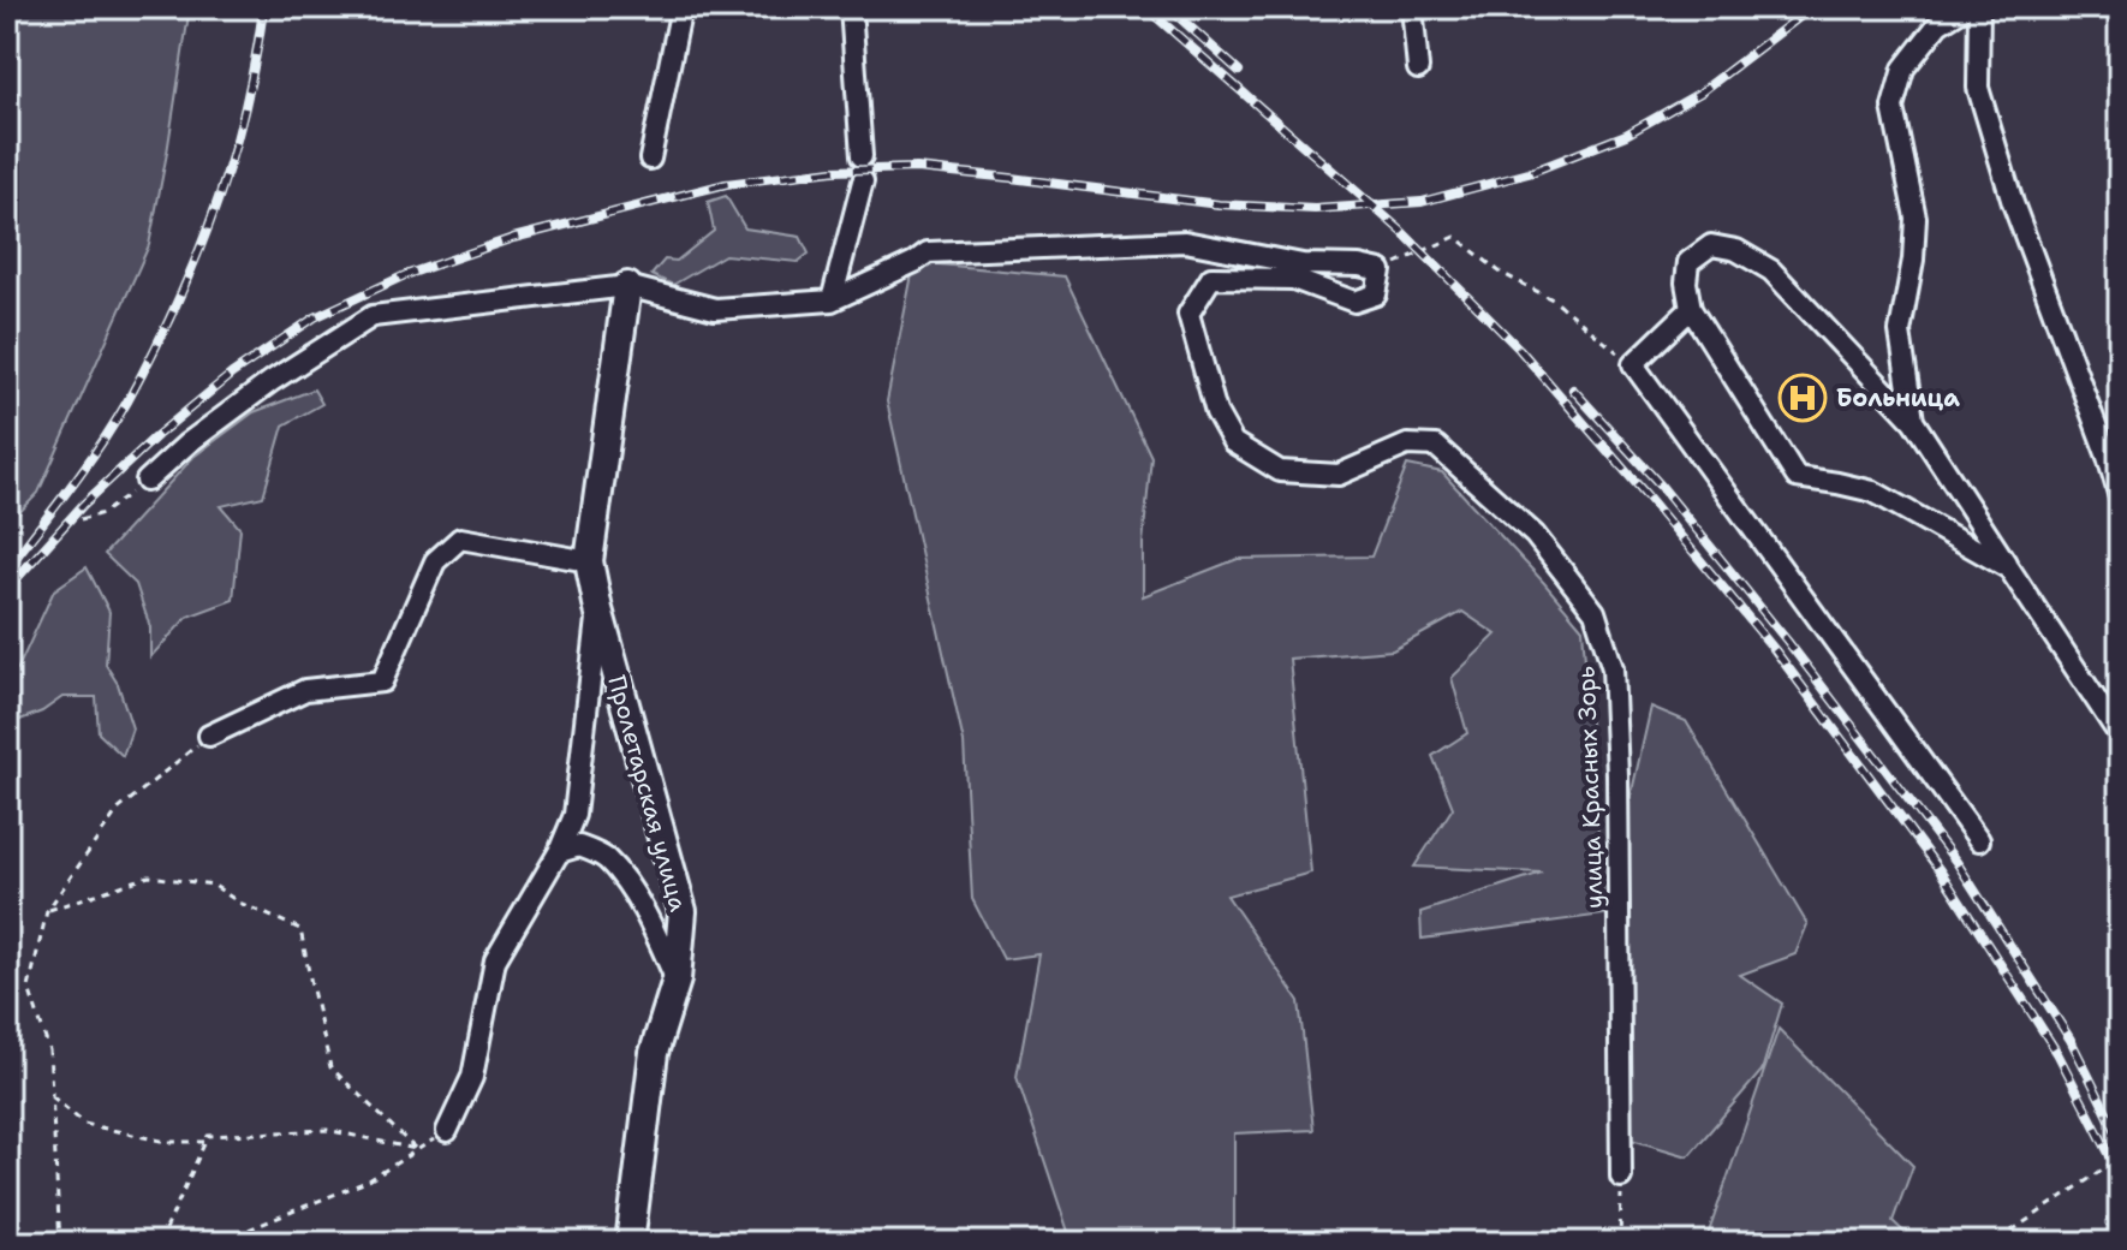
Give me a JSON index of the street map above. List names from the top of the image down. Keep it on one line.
{"streets":{"street":["улица Красных Зорь","Пролетарская улица"]},"places":{"hospital":["Больница"]}}
